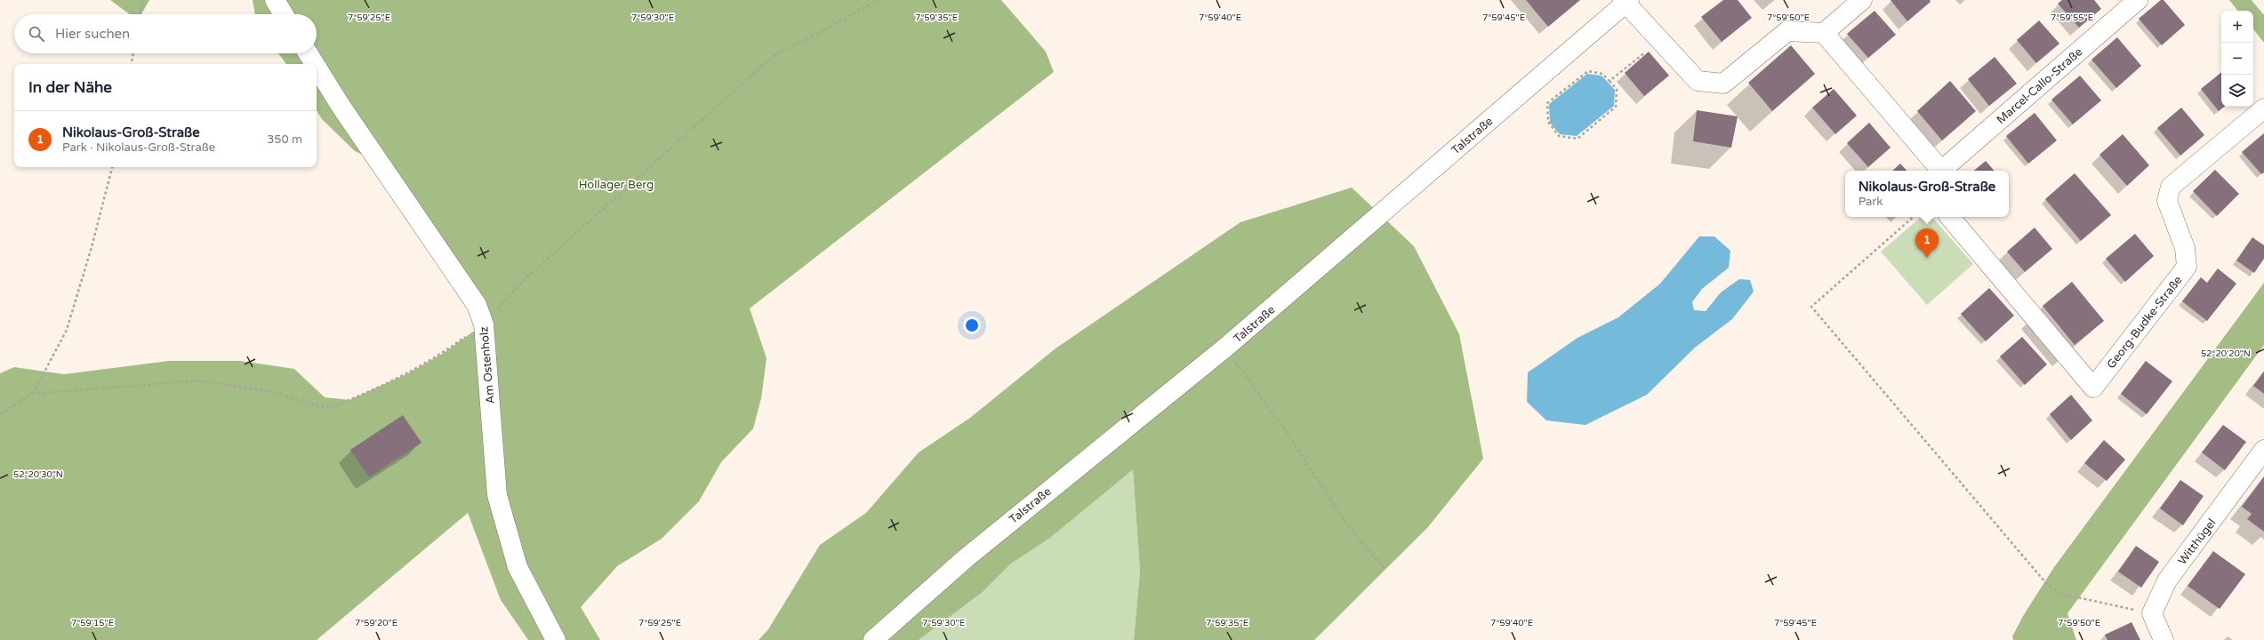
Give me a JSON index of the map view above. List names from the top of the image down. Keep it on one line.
{"streets":{"street":["Marcel-Callo-Straße","Talstraße","Georg-Budke-Straße","Am Ostenholz","Witthügel"]},"parks":["Hollager Berg"],"page":{"map_buttons":["+","−"],"search":"Hier suchen","heading":"In der Nähe","list":[{"mark":"1","name":"Nikolaus-Groß-Straße","note":"Park · Nikolaus-Groß-Straße","value":"350 m"}],"popup":["Nikolaus-Groß-Straße","Park"],"pins":"1"},"coordinates":["7°59'25\"E","7°59'30\"E","7°59'35\"E","7°59'40\"E","7°59'45\"E","7°59'50\"E","7°59'55\"E","52°20'20\"N","52°20'30\"N","7°59'15\"E","7°59'20\"E"]}
